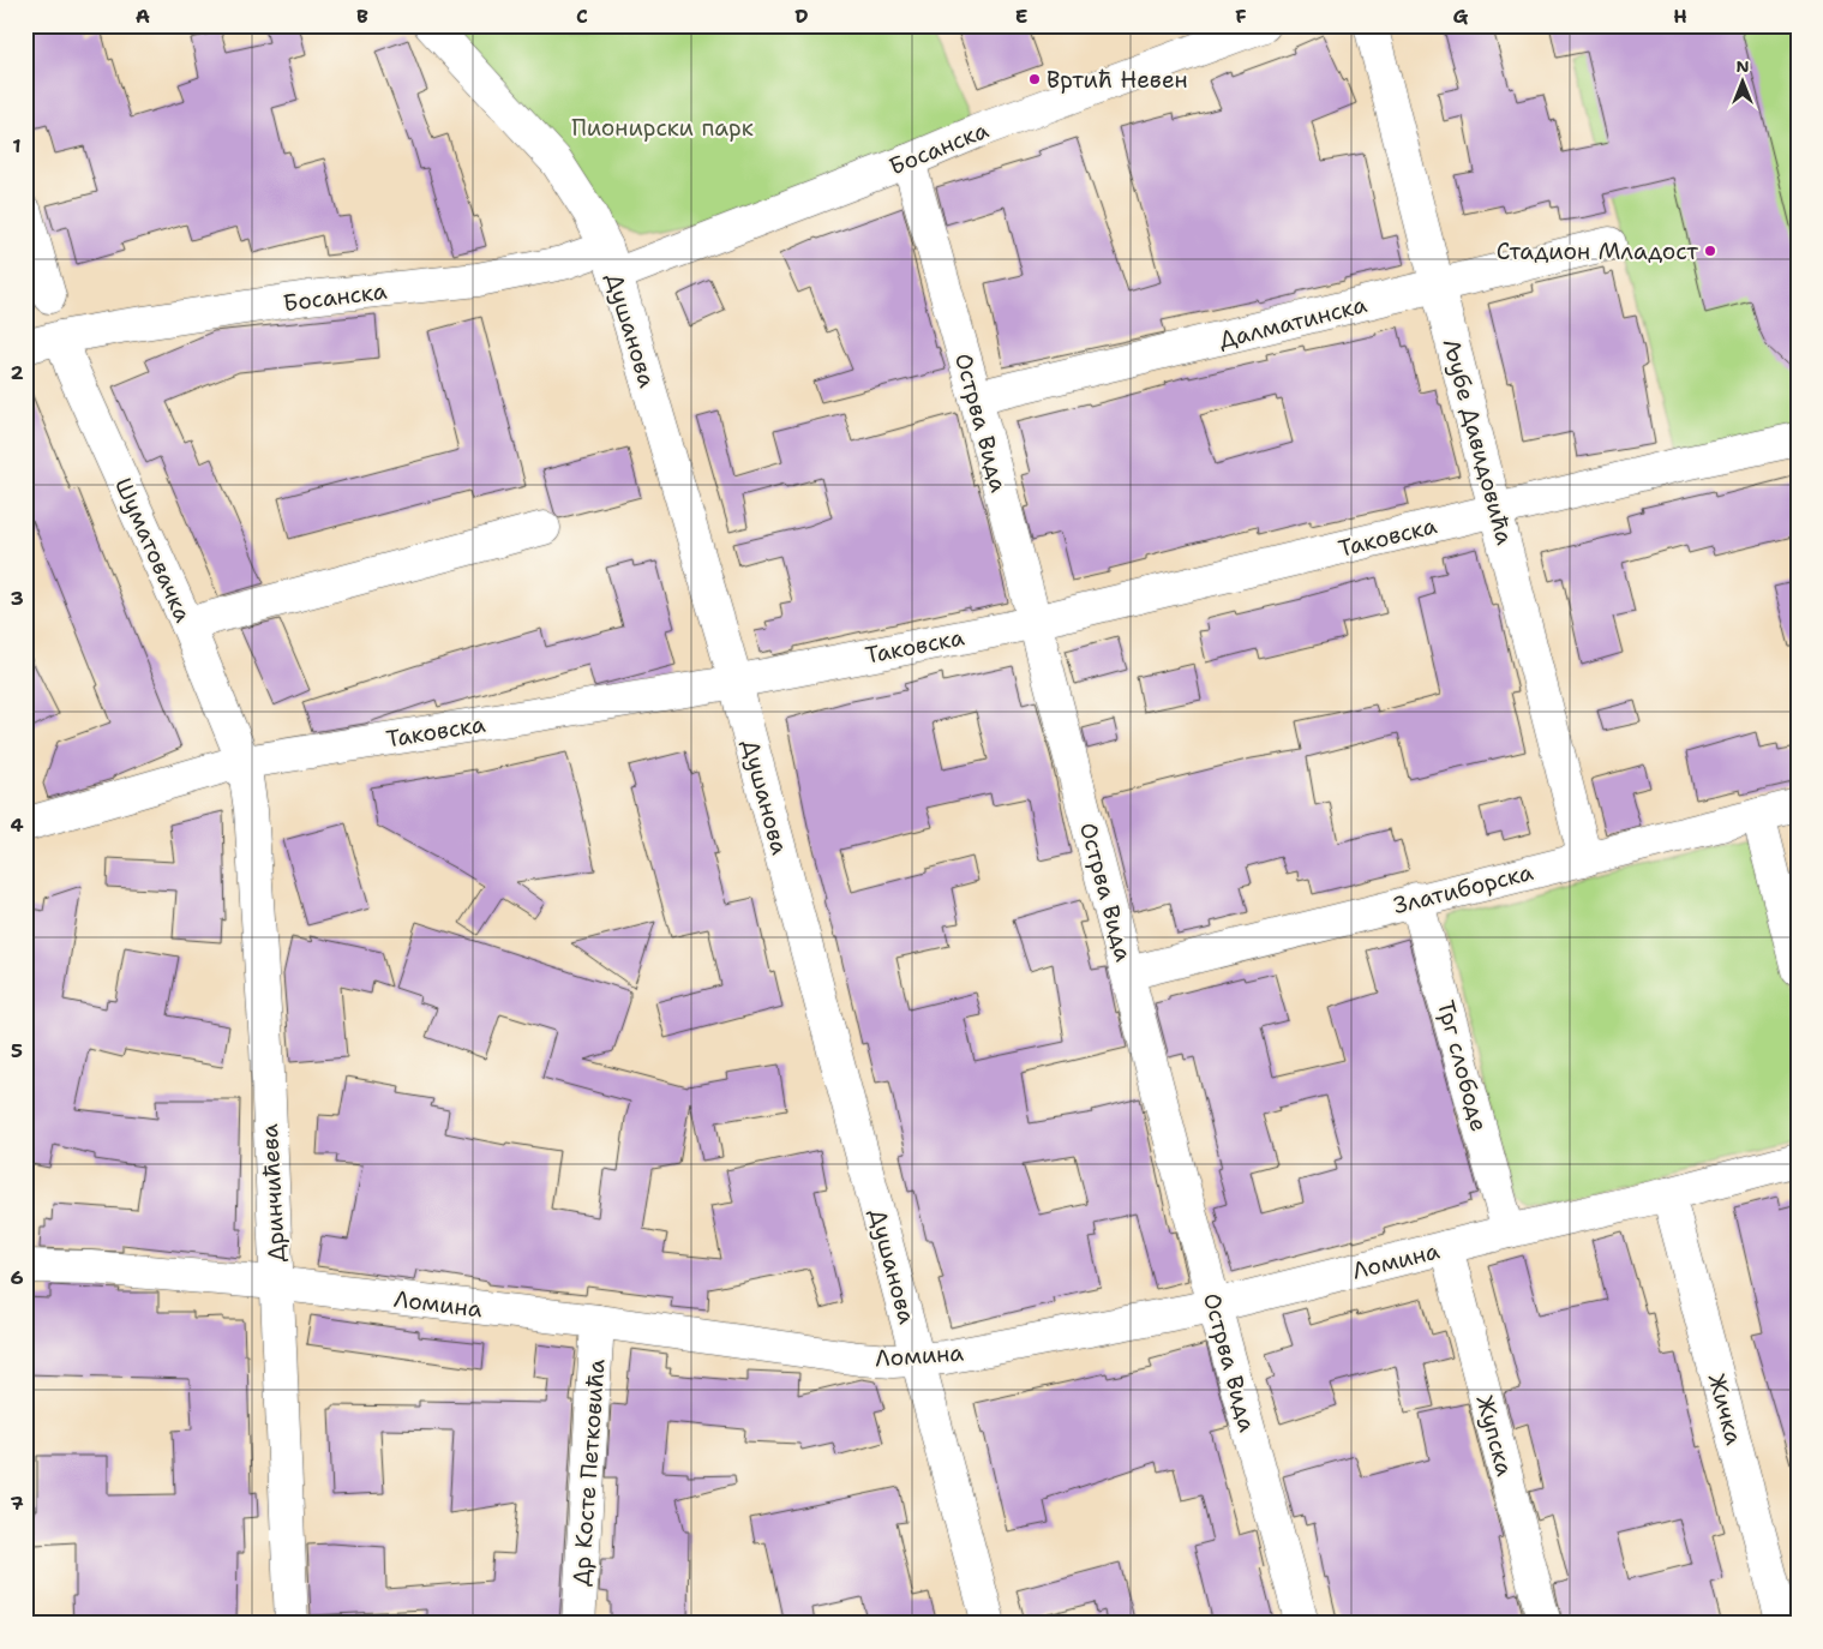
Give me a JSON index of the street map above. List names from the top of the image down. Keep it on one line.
{"streets":{"street":["Босанска","Далматинска","Душанова","Острва Вида","Љубе Давидовића","Таковска","Шуматовачка","Златиборска","Трг слободе","Дринчићева","Ломина","Жичка","Жупска","Др Косте Петковића"]},"crossings":[["Босанска","Душанова"],["Босанска","Острва Вида"],["Босанска","Шуматовачка"],["Далматинска","Острва Вида"],["Далматинска","Љубе Давидовића"],["Душанова","Таковска"],["Душанова","Ломина"],["Острва Вида","Таковска"],["Острва Вида","Златиборска"],["Острва Вида","Ломина"],["Љубе Давидовића","Таковска"],["Љубе Давидовића","Златиборска"],["Таковска","Шуматовачка"],["Таковска","Дринчићева"],["Шуматовачка","Дринчићева"],["Златиборска","Трг слободе"],["Трг слободе","Ломина"],["Дринчићева","Ломина"],["Ломина","Жичка"],["Ломина","Жупска"],["Ломина","Др Косте Петковића"]],"parks":["Пионирски парк"],"places":["Вртић Невен","Стадион Младост"],"north":"top","grid":{"columns":["A","B","C","D","E","F","G","H"],"rows":["1","2","3","4","5","6","7"]}}
